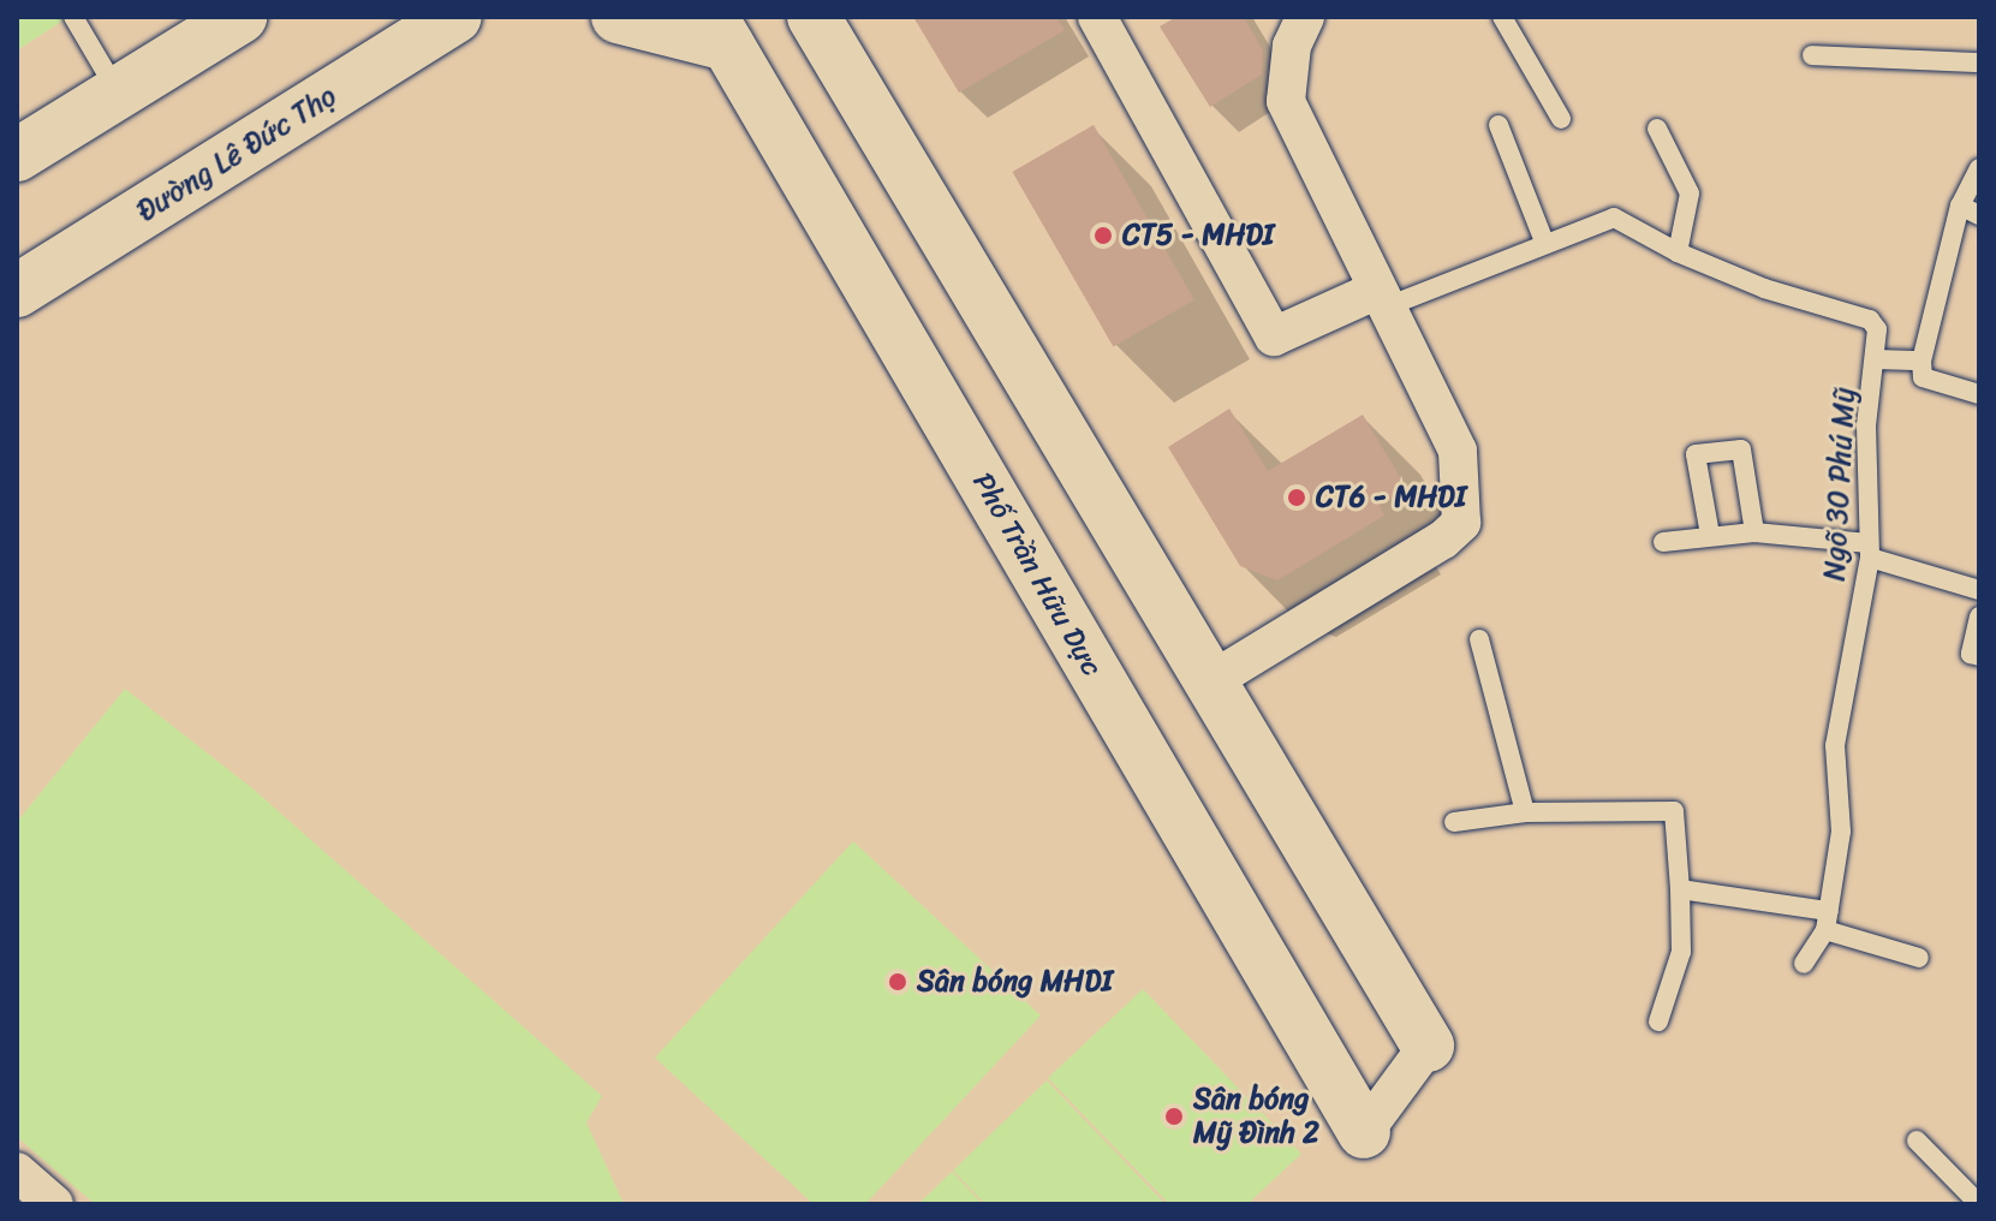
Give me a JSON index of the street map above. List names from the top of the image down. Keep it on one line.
{"streets":{"main road":["Đường Lê Đức Thọ","Phố Trần Hữu Dực"],"lane":["Ngõ 30 Phú Mỹ"]},"places":["CT5 - MHDI","CT6 - MHDI","Sân bóng MHDI","Sân bóng Mỹ Đình 2"]}
